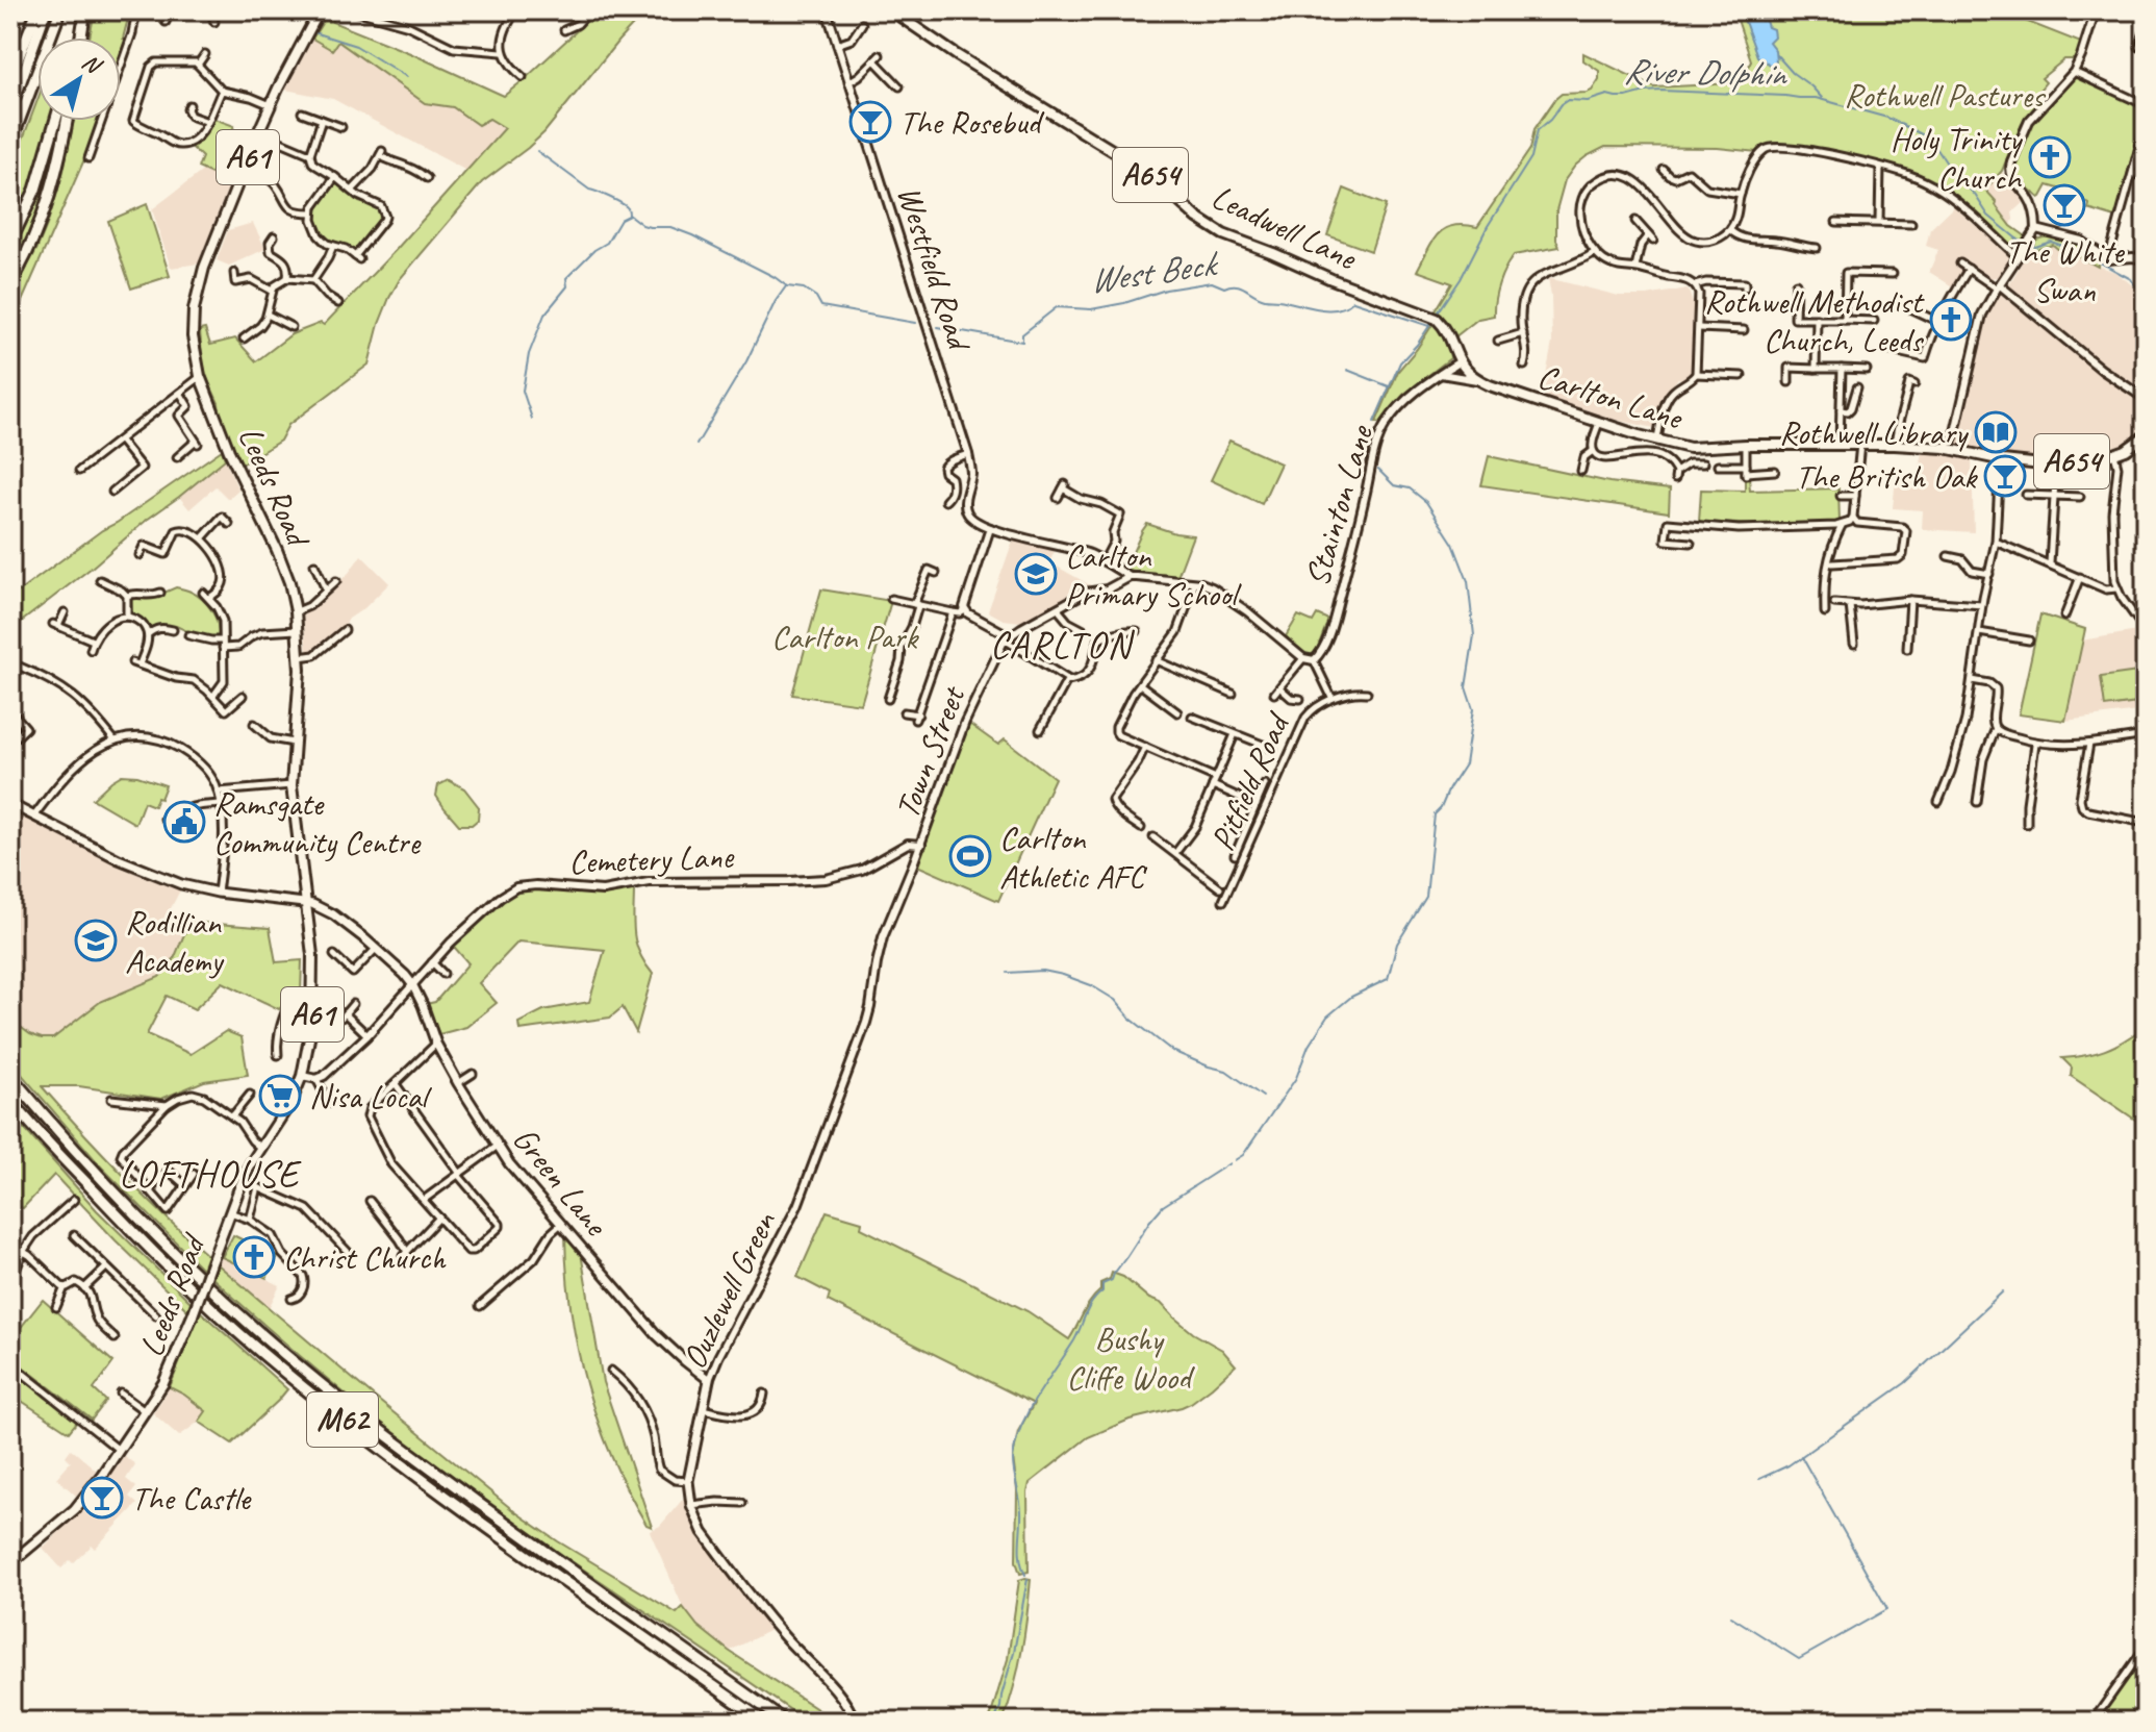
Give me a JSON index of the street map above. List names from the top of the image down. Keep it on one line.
{"streets":{"highway":["M62"],"main road":["A61","A654","Leadwell Lane","Carlton Lane","Leeds Road","Green Lane","Ouzlewell Green"],"street":["Westfield Road","Stainton Lane","Town Street","Pitfield Road","Cemetery Lane"]},"crossings":[["A654","Carlton Lane"],["Leadwell Lane","Carlton Lane"],["Leadwell Lane","Stainton Lane"],["Town Street","Cemetery Lane"],["Town Street","Ouzlewell Green"],["Cemetery Lane","Green Lane"],["Cemetery Lane","Ouzlewell Green"],["Green Lane","Ouzlewell Green"]],"districts":["CARLTON","LOFTHOUSE"],"water":["River Dolphin","West Beck"],"parks":["Rothwell Pastures","Carlton Park","Bushy Cliffe Wood"],"places":{"bar":["The Rosebud","The White Swan","The British Oak","The Castle"],"church":["Holy Trinity Church","Rothwell Methodist Church, Leeds","Christ Church"],"library":["Rothwell Library"],"school or university":["Carlton Primary School","Rodillian Academy"],"public building":["Ramsgate Community Centre"],"sports":["Carlton Athletic AFC"],"supermarket":["Nisa Local"]},"north":"top right"}
